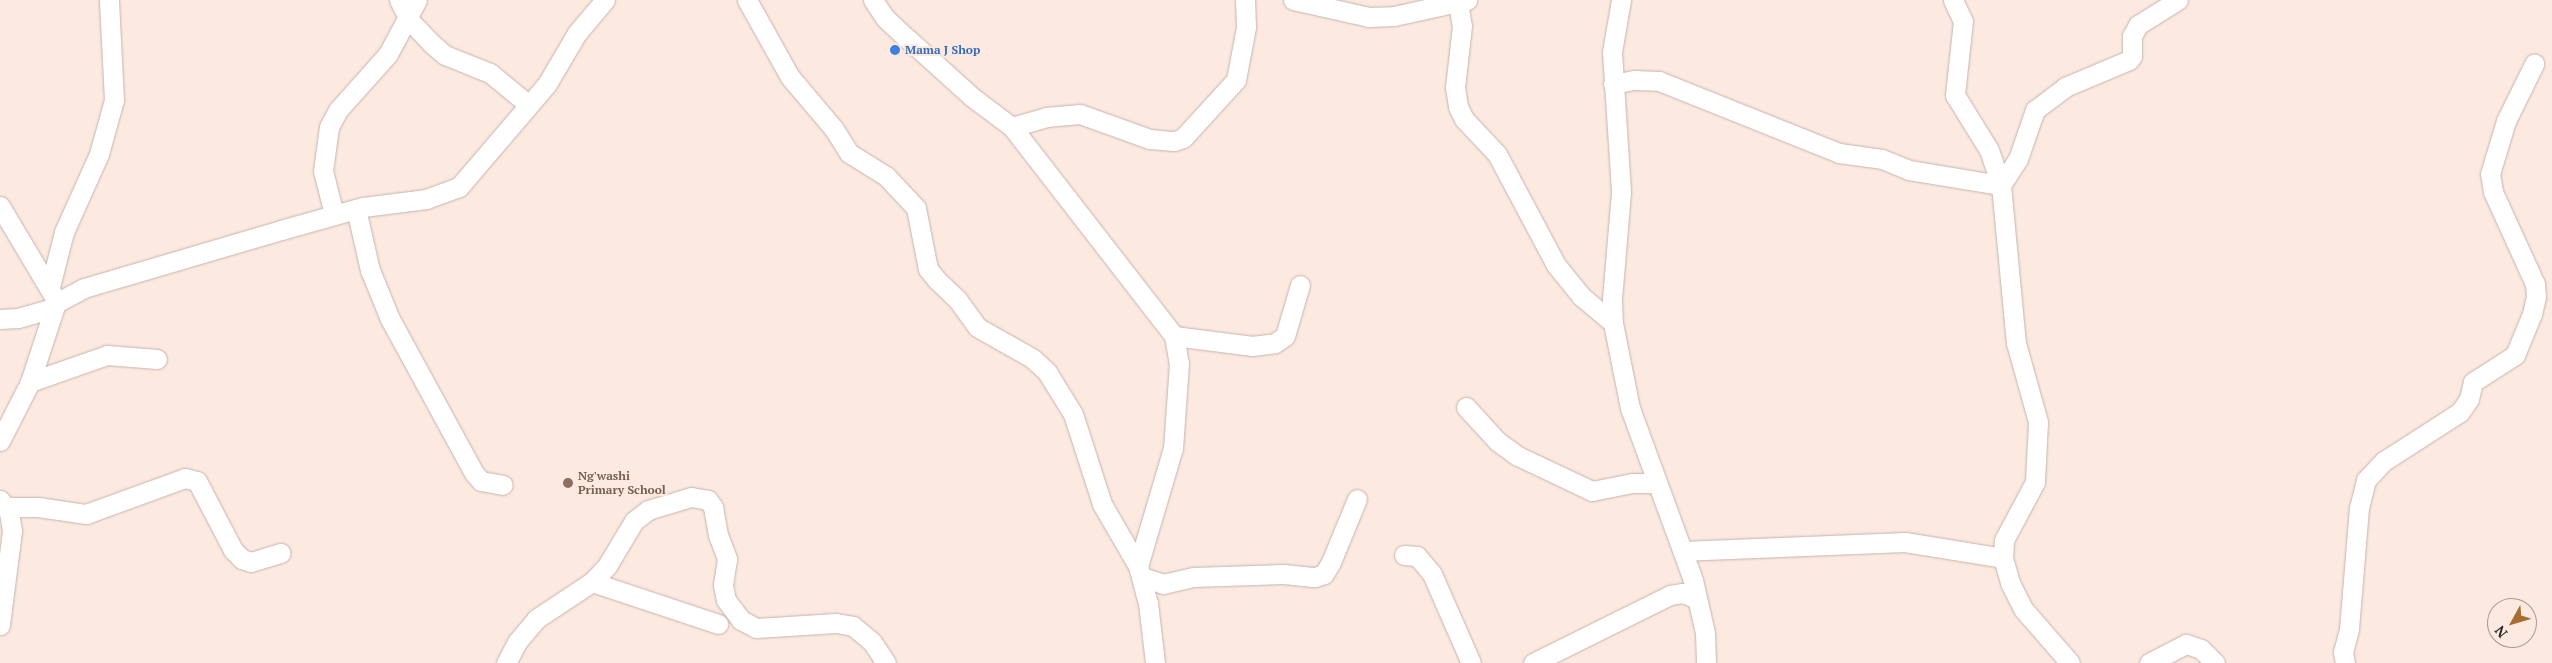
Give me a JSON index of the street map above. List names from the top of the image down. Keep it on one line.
{"places":["Mama J Shop","Ng'washi Primary School"],"north":"bottom left"}
